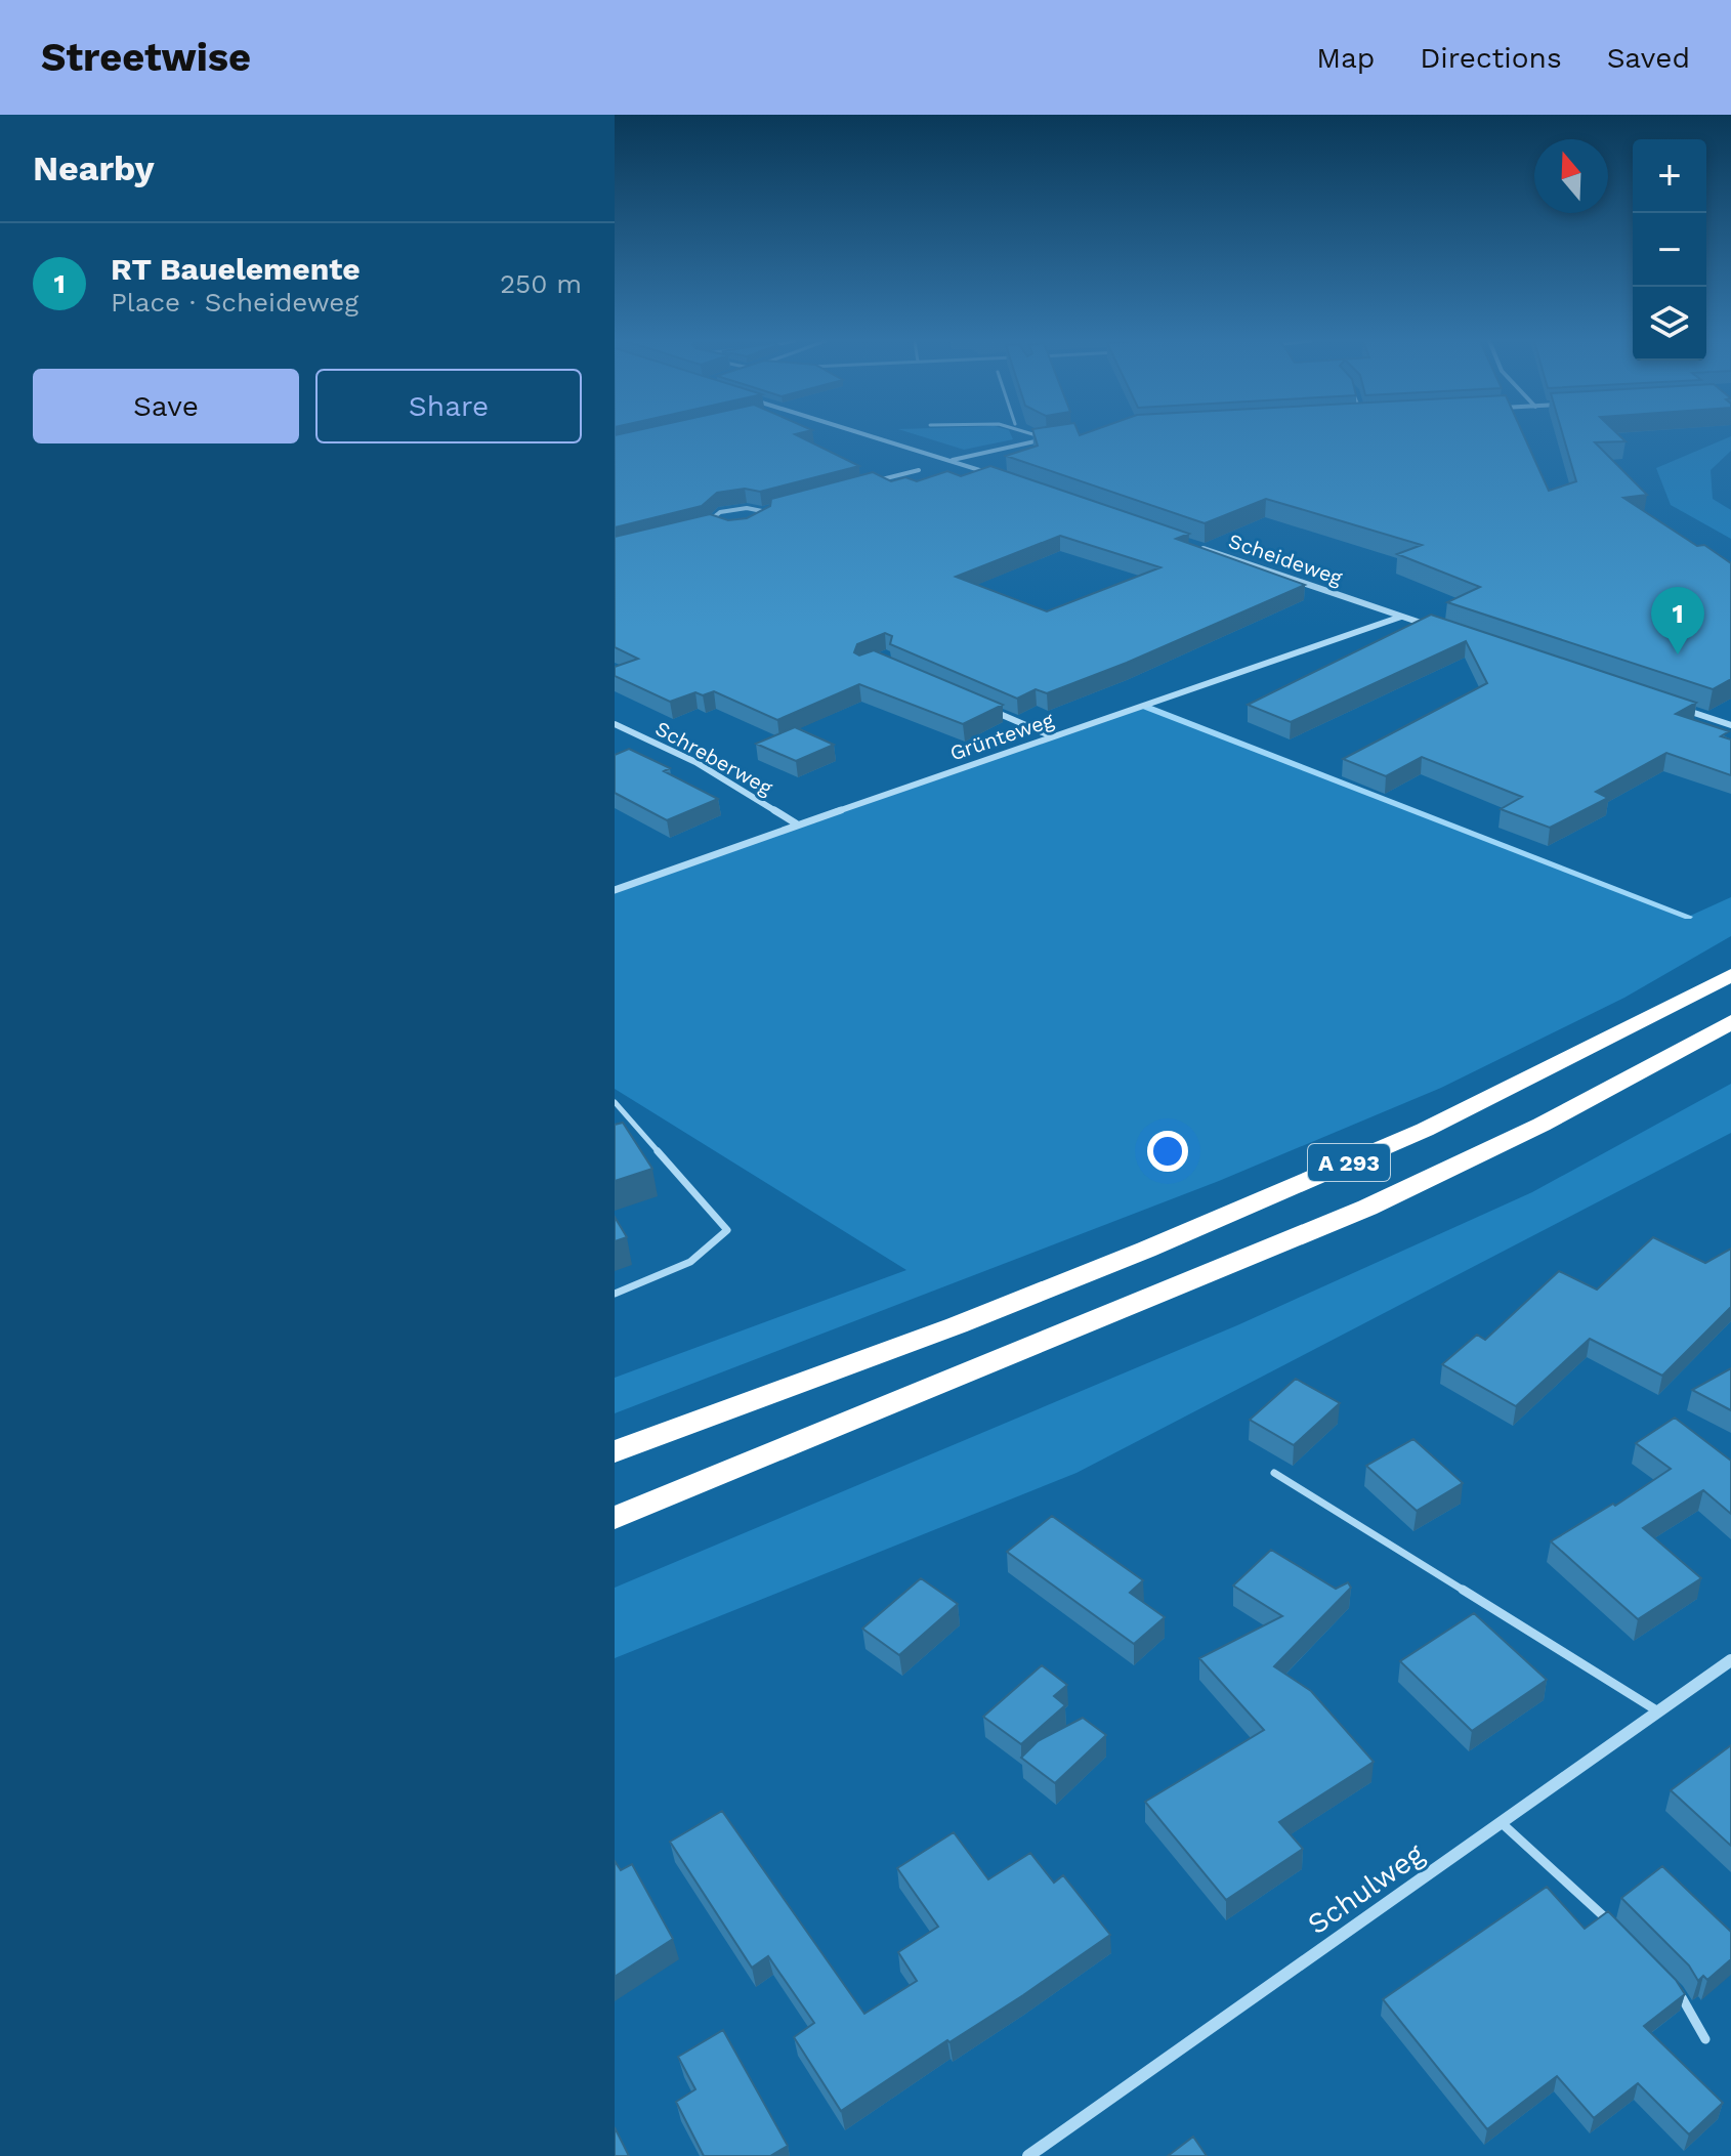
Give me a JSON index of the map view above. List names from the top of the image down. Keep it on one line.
{"streets":{"highway":["A 293"],"street":["Scheideweg","Grünteweg","Schreberweg","Schulweg"]},"crossings":[["Scheideweg","Grünteweg"],["Grünteweg","Schreberweg"]],"north":"top","page":{"header":"Streetwise","nav":["Map","Directions","Saved"],"heading":"Nearby","map_buttons":["+","−"],"list":[{"mark":"1","name":"RT Bauelemente","note":"Place · Scheideweg","value":"250 m"}],"buttons":["Save","Share"],"pins":"1"}}
